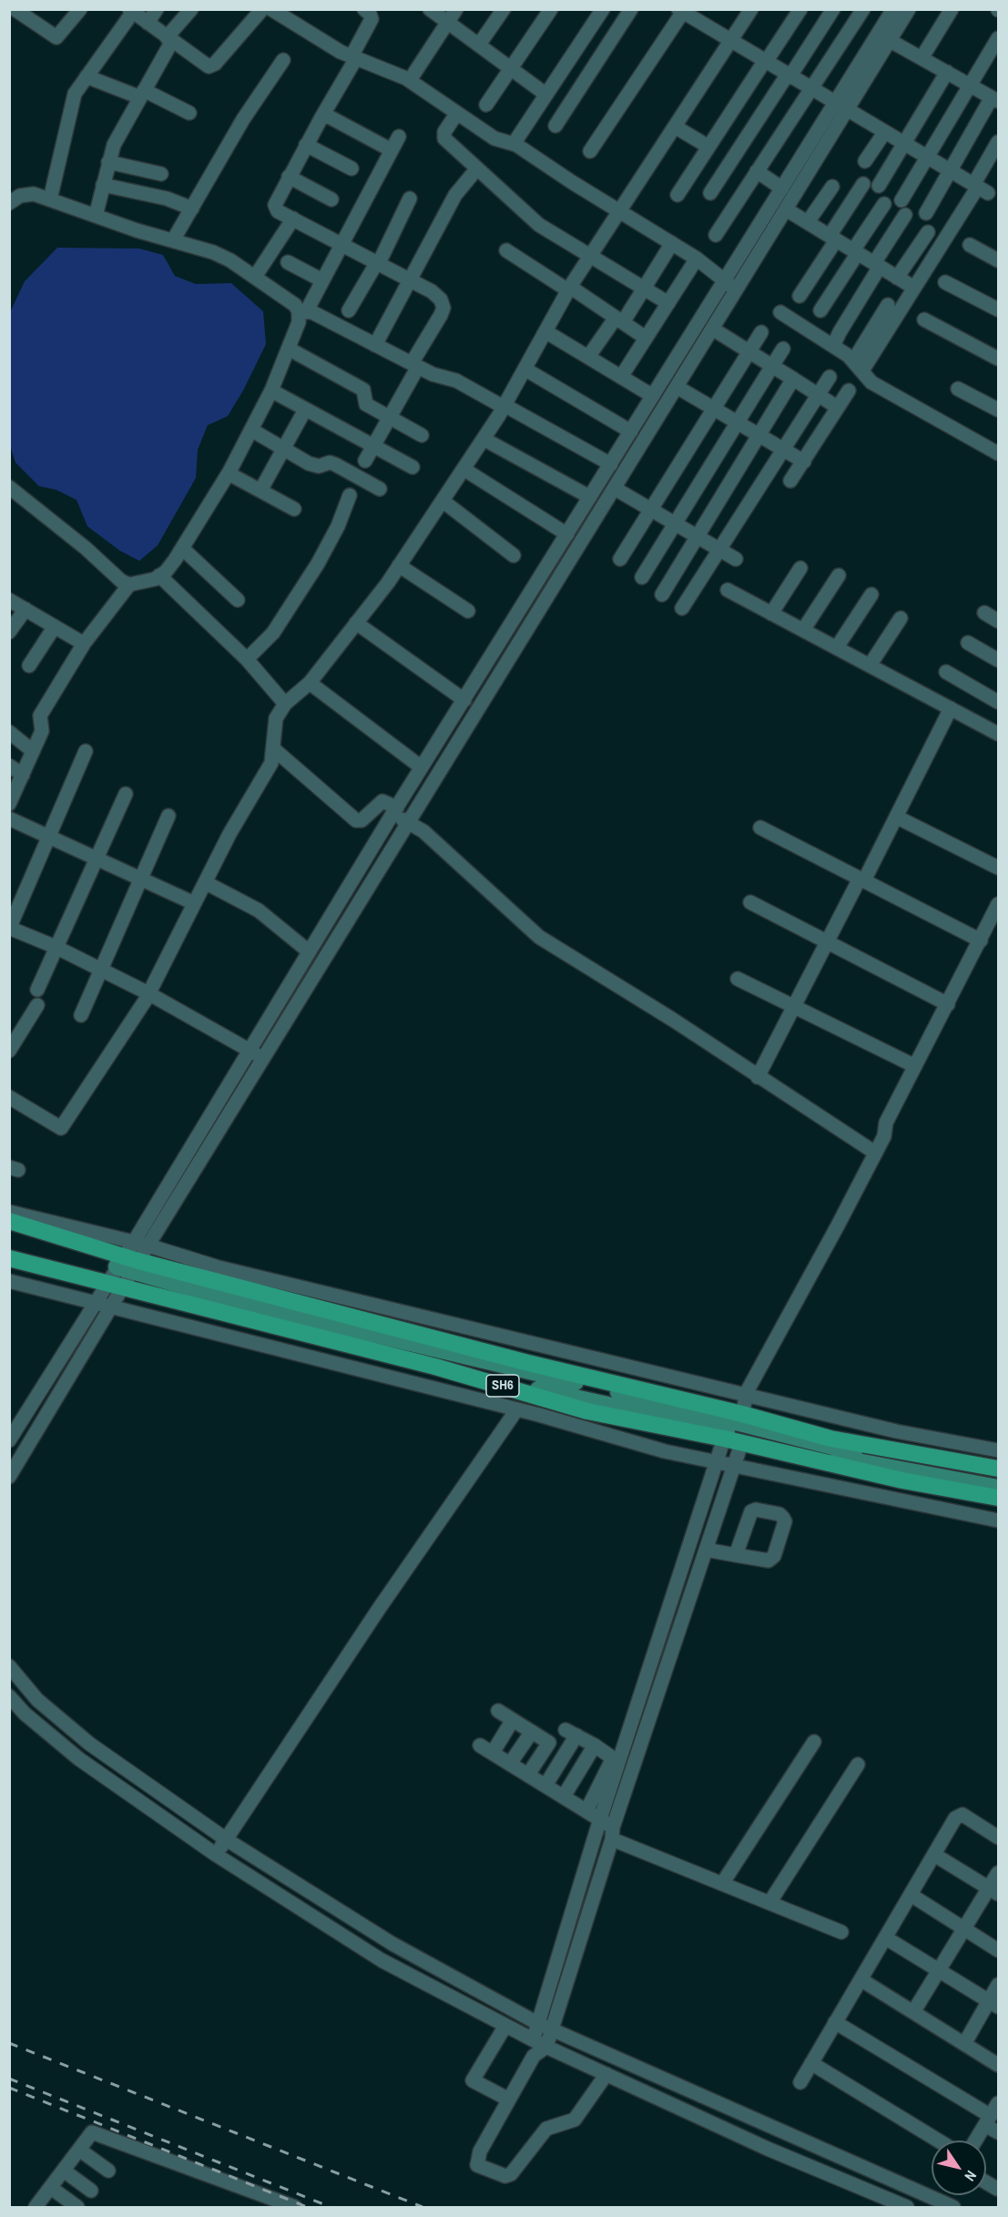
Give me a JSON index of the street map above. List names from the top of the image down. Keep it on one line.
{"streets":{"highway":["SH6"]},"north":"bottom right"}
